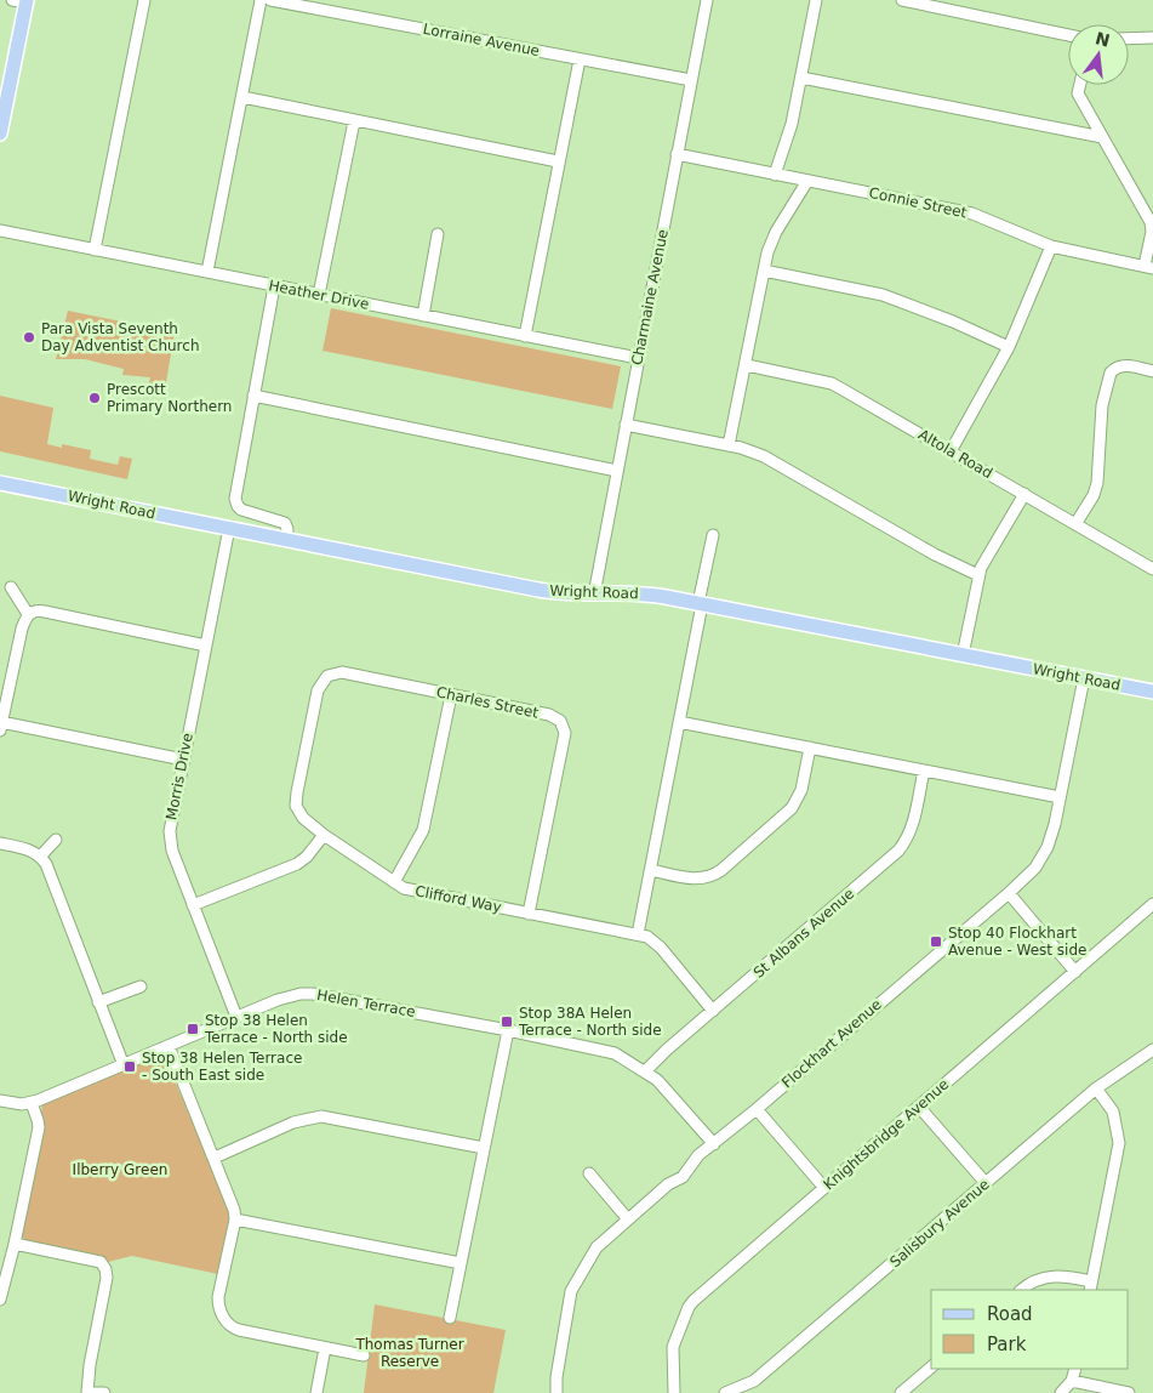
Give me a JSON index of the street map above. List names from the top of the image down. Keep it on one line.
{"streets":{"main road":["Wright Road"],"street":["Lorraine Avenue","Connie Street","Heather Drive","Charmaine Avenue","Altola Road","Charles Street","Morris Drive","Clifford Way","St Albans Avenue","Helen Terrace","Flockhart Avenue","Knightsbridge Avenue","Salisbury Avenue"]},"crossings":[["Lorraine Avenue","Charmaine Avenue"],["Connie Street","Charmaine Avenue"],["Heather Drive","Charmaine Avenue"],["Charmaine Avenue","Wright Road"],["Wright Road","Morris Drive"],["Wright Road","Flockhart Avenue"],["Charles Street","Clifford Way"],["Morris Drive","Helen Terrace"],["Clifford Way","St Albans Avenue"],["St Albans Avenue","Helen Terrace"],["Helen Terrace","Flockhart Avenue"]],"parks":["Ilberry Green","Thomas Turner Reserve"],"places":{"other":["Para Vista Seventh Day Adventist Church","Prescott Primary Northern"],"transit":["Stop 40 Flockhart Avenue - West side","Stop 38A Helen Terrace - North side","Stop 38 Helen Terrace - North side","Stop 38 Helen Terrace - South East side"]},"legend":["Road","Park"],"north":"top"}
